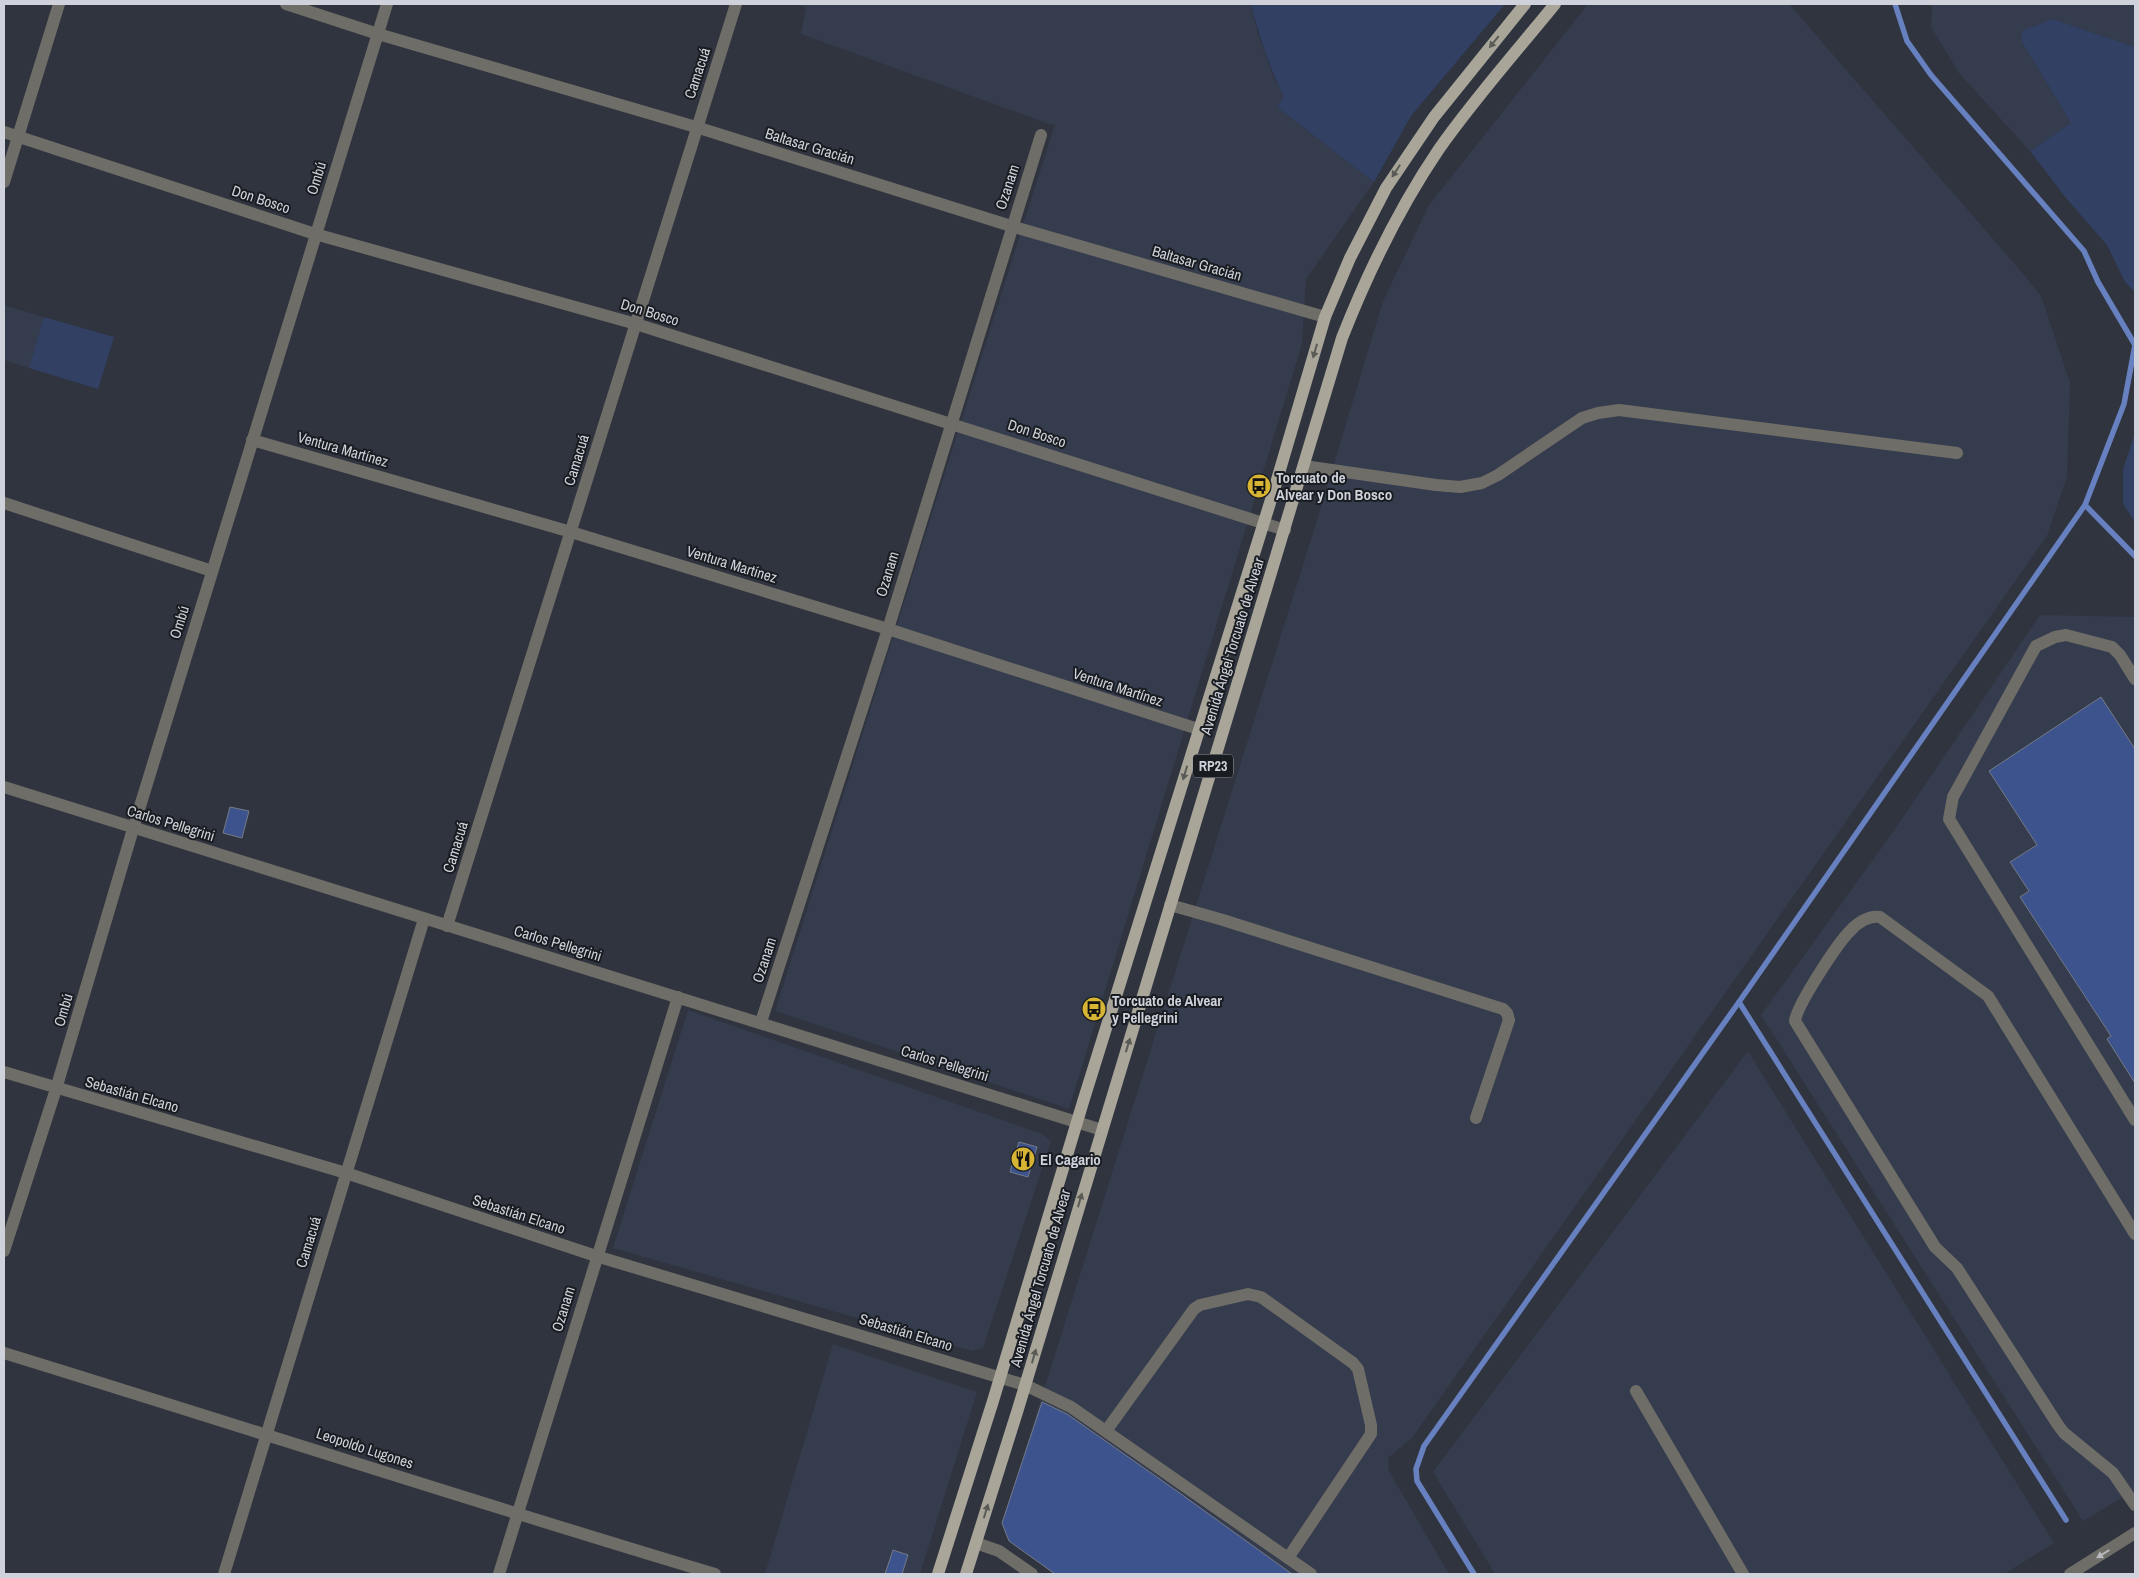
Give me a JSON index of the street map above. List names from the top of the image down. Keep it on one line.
{"streets":{"main road":["Avenida Ángel Torcuato de Alvear","RP23"],"street":["Camacuá","Baltasar Gracián","Ombú","Ozanam","Don Bosco","Ventura Martínez","Carlos Pellegrini","Sebastián Elcano","Leopoldo Lugones"]},"crossings":[["Camacuá","Baltasar Gracián"],["Camacuá","Don Bosco"],["Camacuá","Ventura Martínez"],["Camacuá","Carlos Pellegrini"],["Camacuá","Sebastián Elcano"],["Camacuá","Leopoldo Lugones"],["Baltasar Gracián","Ombú"],["Baltasar Gracián","Ozanam"],["Baltasar Gracián","Avenida Ángel Torcuato de Alvear"],["Ombú","Don Bosco"],["Ombú","Ventura Martínez"],["Ombú","Carlos Pellegrini"],["Ombú","Sebastián Elcano"],["Ozanam","Don Bosco"],["Ozanam","Ventura Martínez"],["Ozanam","Carlos Pellegrini"],["Ozanam","Sebastián Elcano"],["Ozanam","Leopoldo Lugones"],["Don Bosco","Avenida Ángel Torcuato de Alvear"],["Ventura Martínez","Avenida Ángel Torcuato de Alvear"],["Avenida Ángel Torcuato de Alvear","Carlos Pellegrini"],["Avenida Ángel Torcuato de Alvear","Sebastián Elcano"]],"places":{"bus stop":["Torcuato de Alvear y Don Bosco","Torcuato de Alvear y Pellegrini"],"restaurant":["El Cagario"]}}
